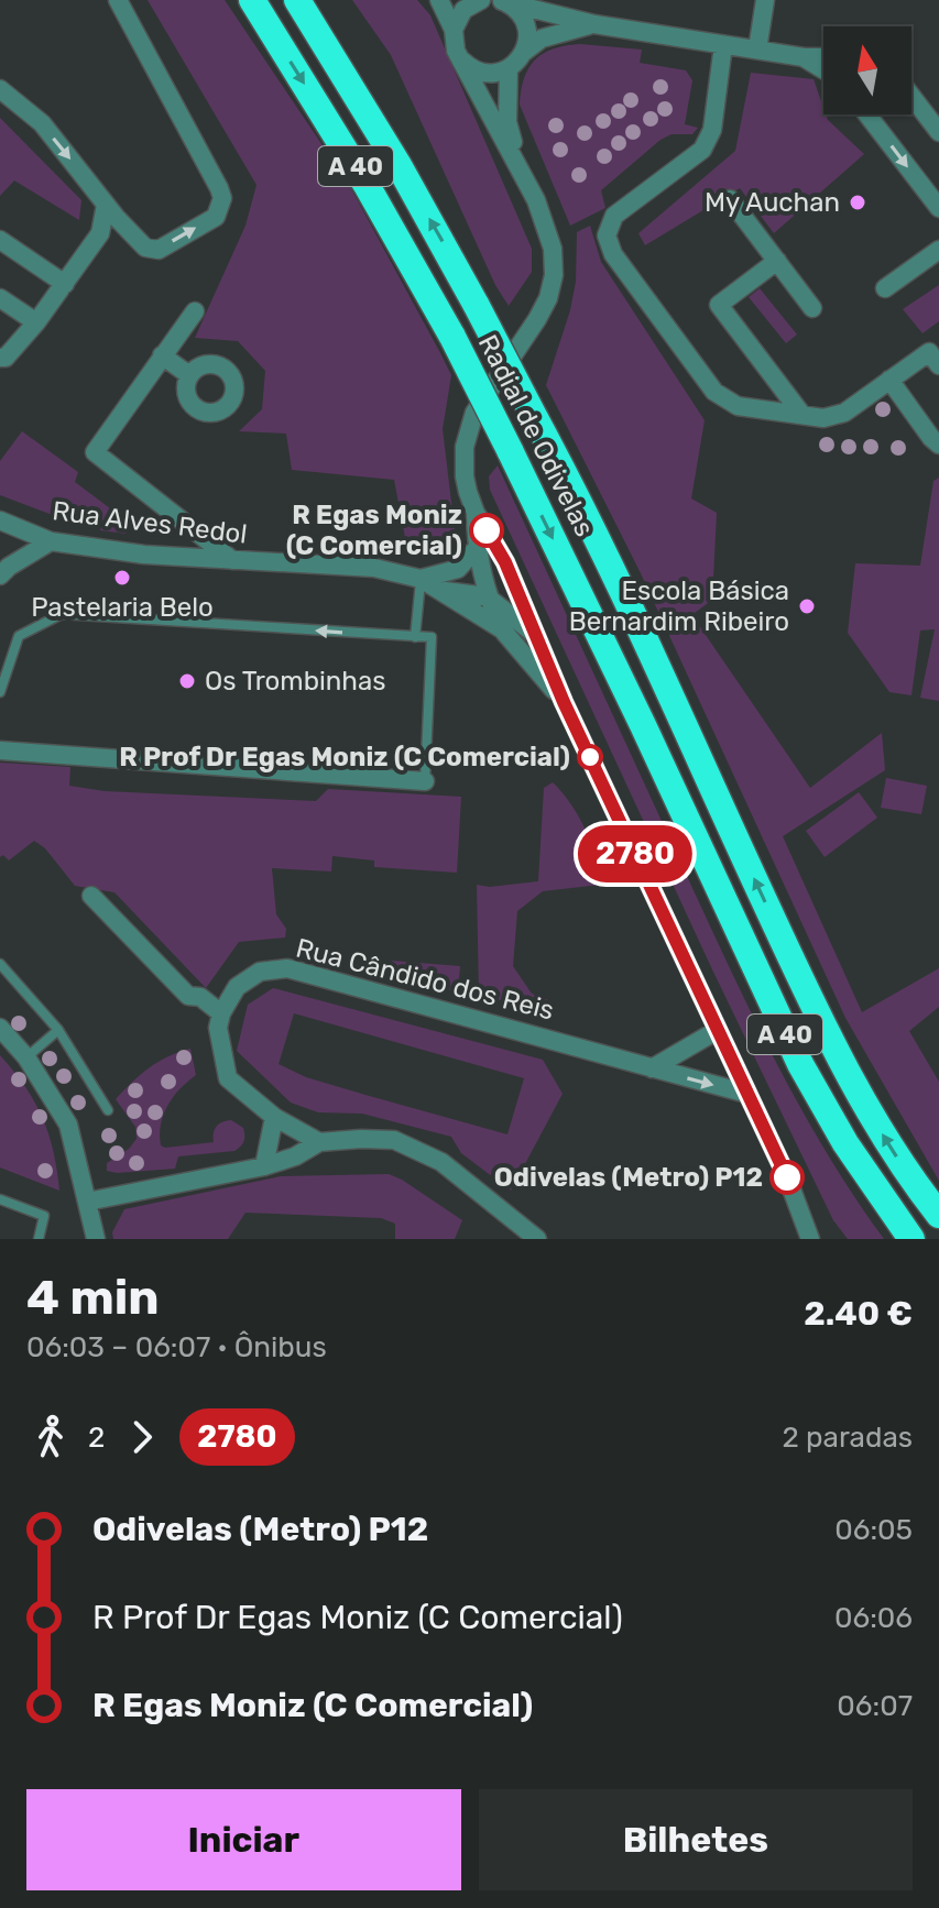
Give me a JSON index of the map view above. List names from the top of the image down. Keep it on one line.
{"streets":{"highway":["A 40","Radial de Odivelas"],"street":["Rua Alves Redol","Rua Cândido dos Reis"]},"places":["My Auchan","R Egas Moniz (C Comercial)","Pastelaria Belo","Escola Básica Bernardim Ribeiro","Os Trombinhas","R Prof Dr Egas Moniz (C Comercial)","Odivelas (Metro) P12"],"lines":["bus line 2780"],"north":"top","page":{"on_map":"2780","heading":["4 min","06:03 – 06:07 · Ônibus","2.40 €"],"legs":["2","2780","2 paradas"],"list":[{"name":"Odivelas (Metro) P12","value":"06:05"},{"name":"R Prof Dr Egas Moniz (C Comercial)","value":"06:06"},{"name":"R Egas Moniz (C Comercial)","value":"06:07"}],"buttons":["Iniciar","Bilhetes"]}}
